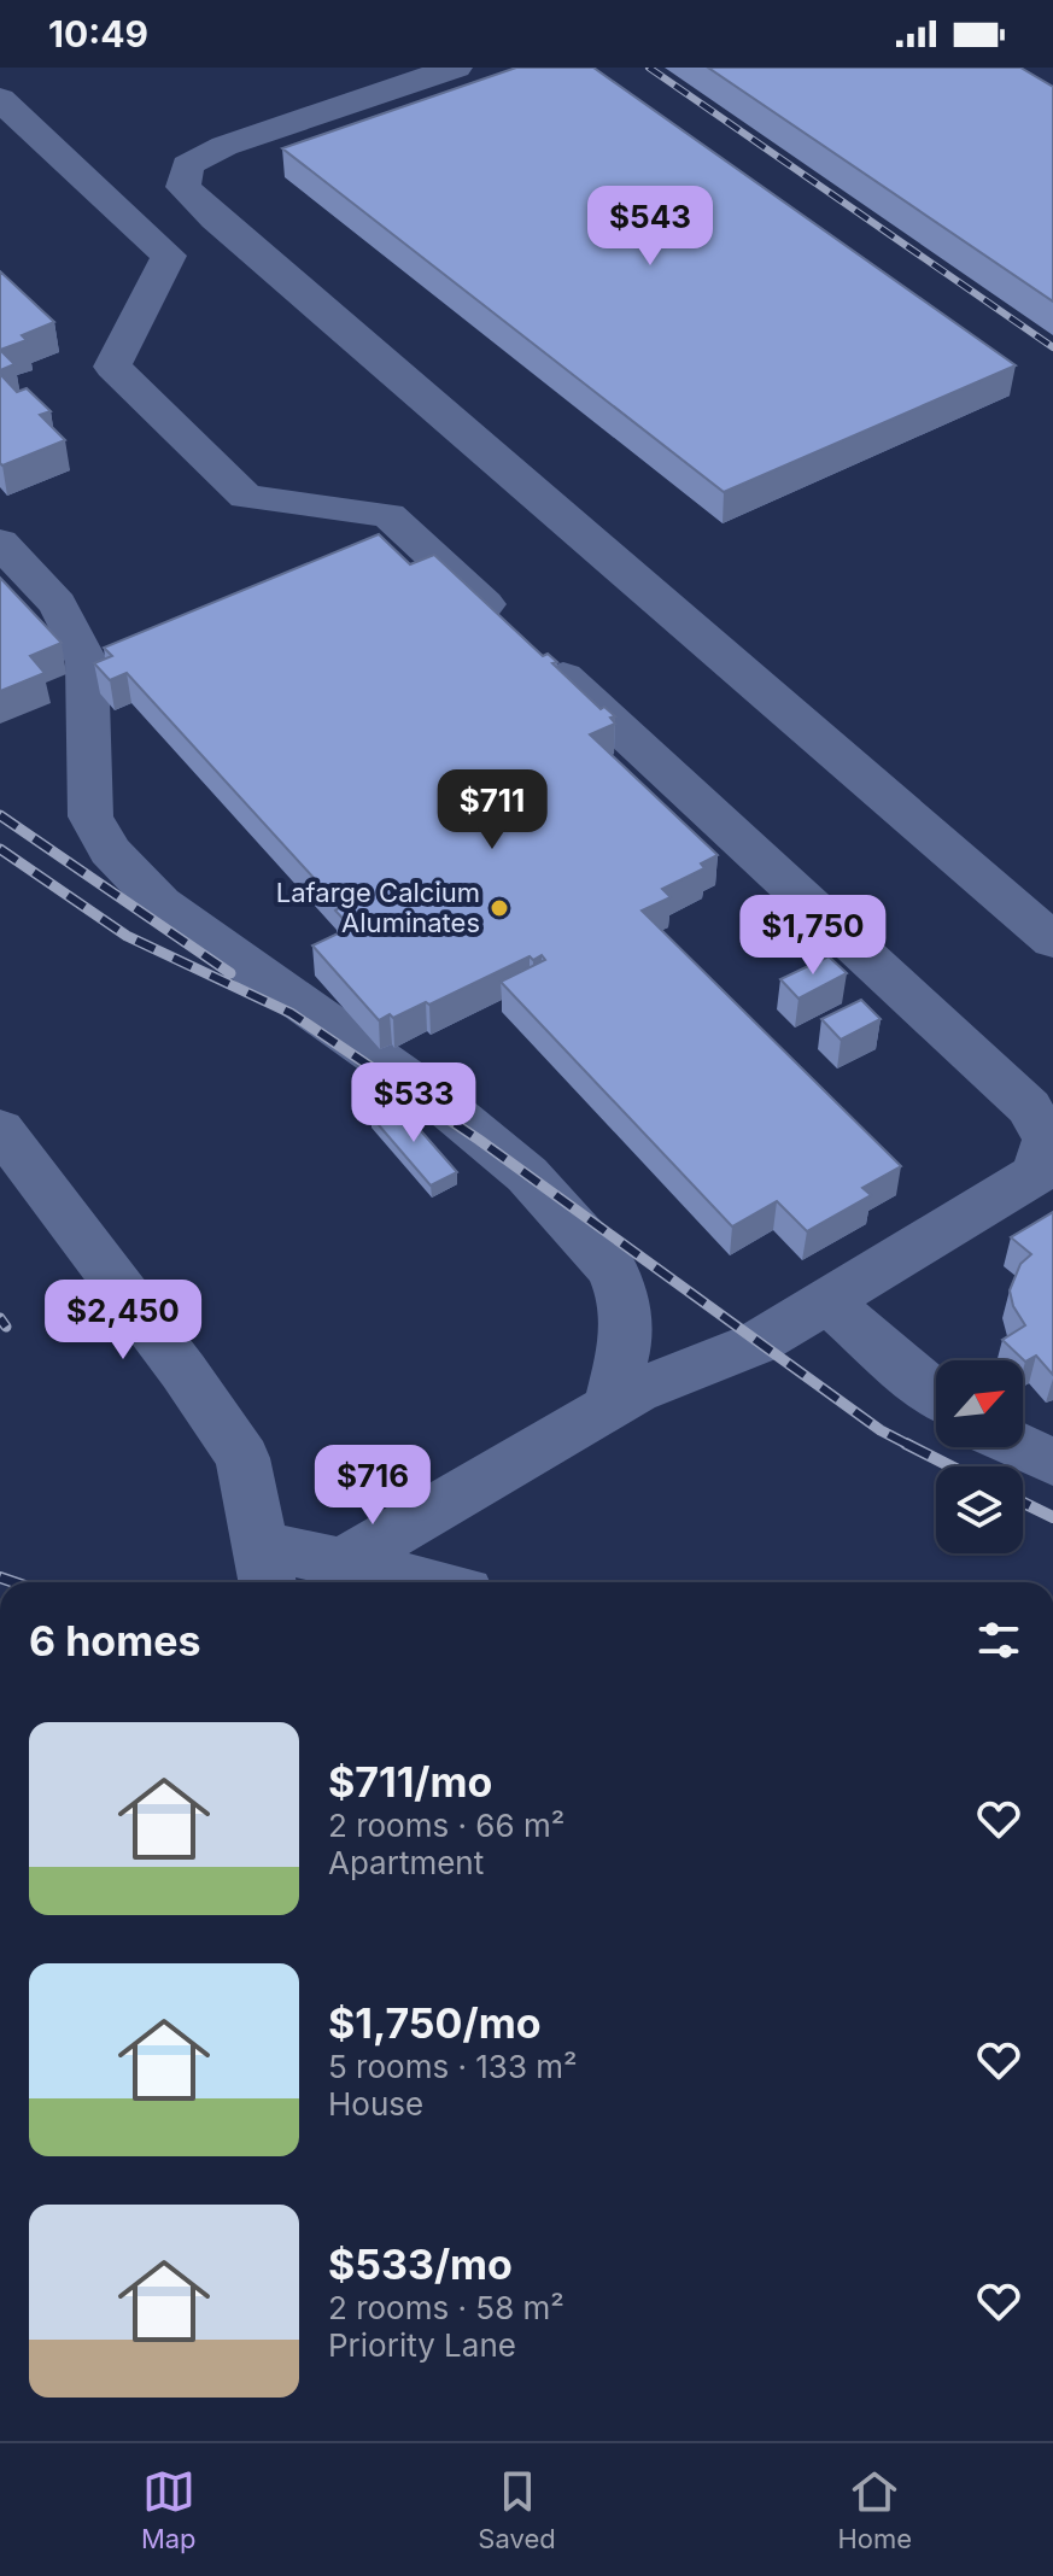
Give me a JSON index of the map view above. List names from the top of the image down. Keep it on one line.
{"places":["Lafarge Calcium Aluminates"],"north":"top right","page":{"status":"10:49","price":["$543","$711","$1,750","$533","$2,450","$716"],"heading":"6 homes","list":[{"name":"$711/mo","note":"2 rooms · 66 m² · Apartment"},{"name":"$1,750/mo","note":"5 rooms · 133 m² · House"},{"name":"$533/mo","note":"2 rooms · 58 m² · Priority Lane"}],"tabs":["Map","Saved","Home"]}}
